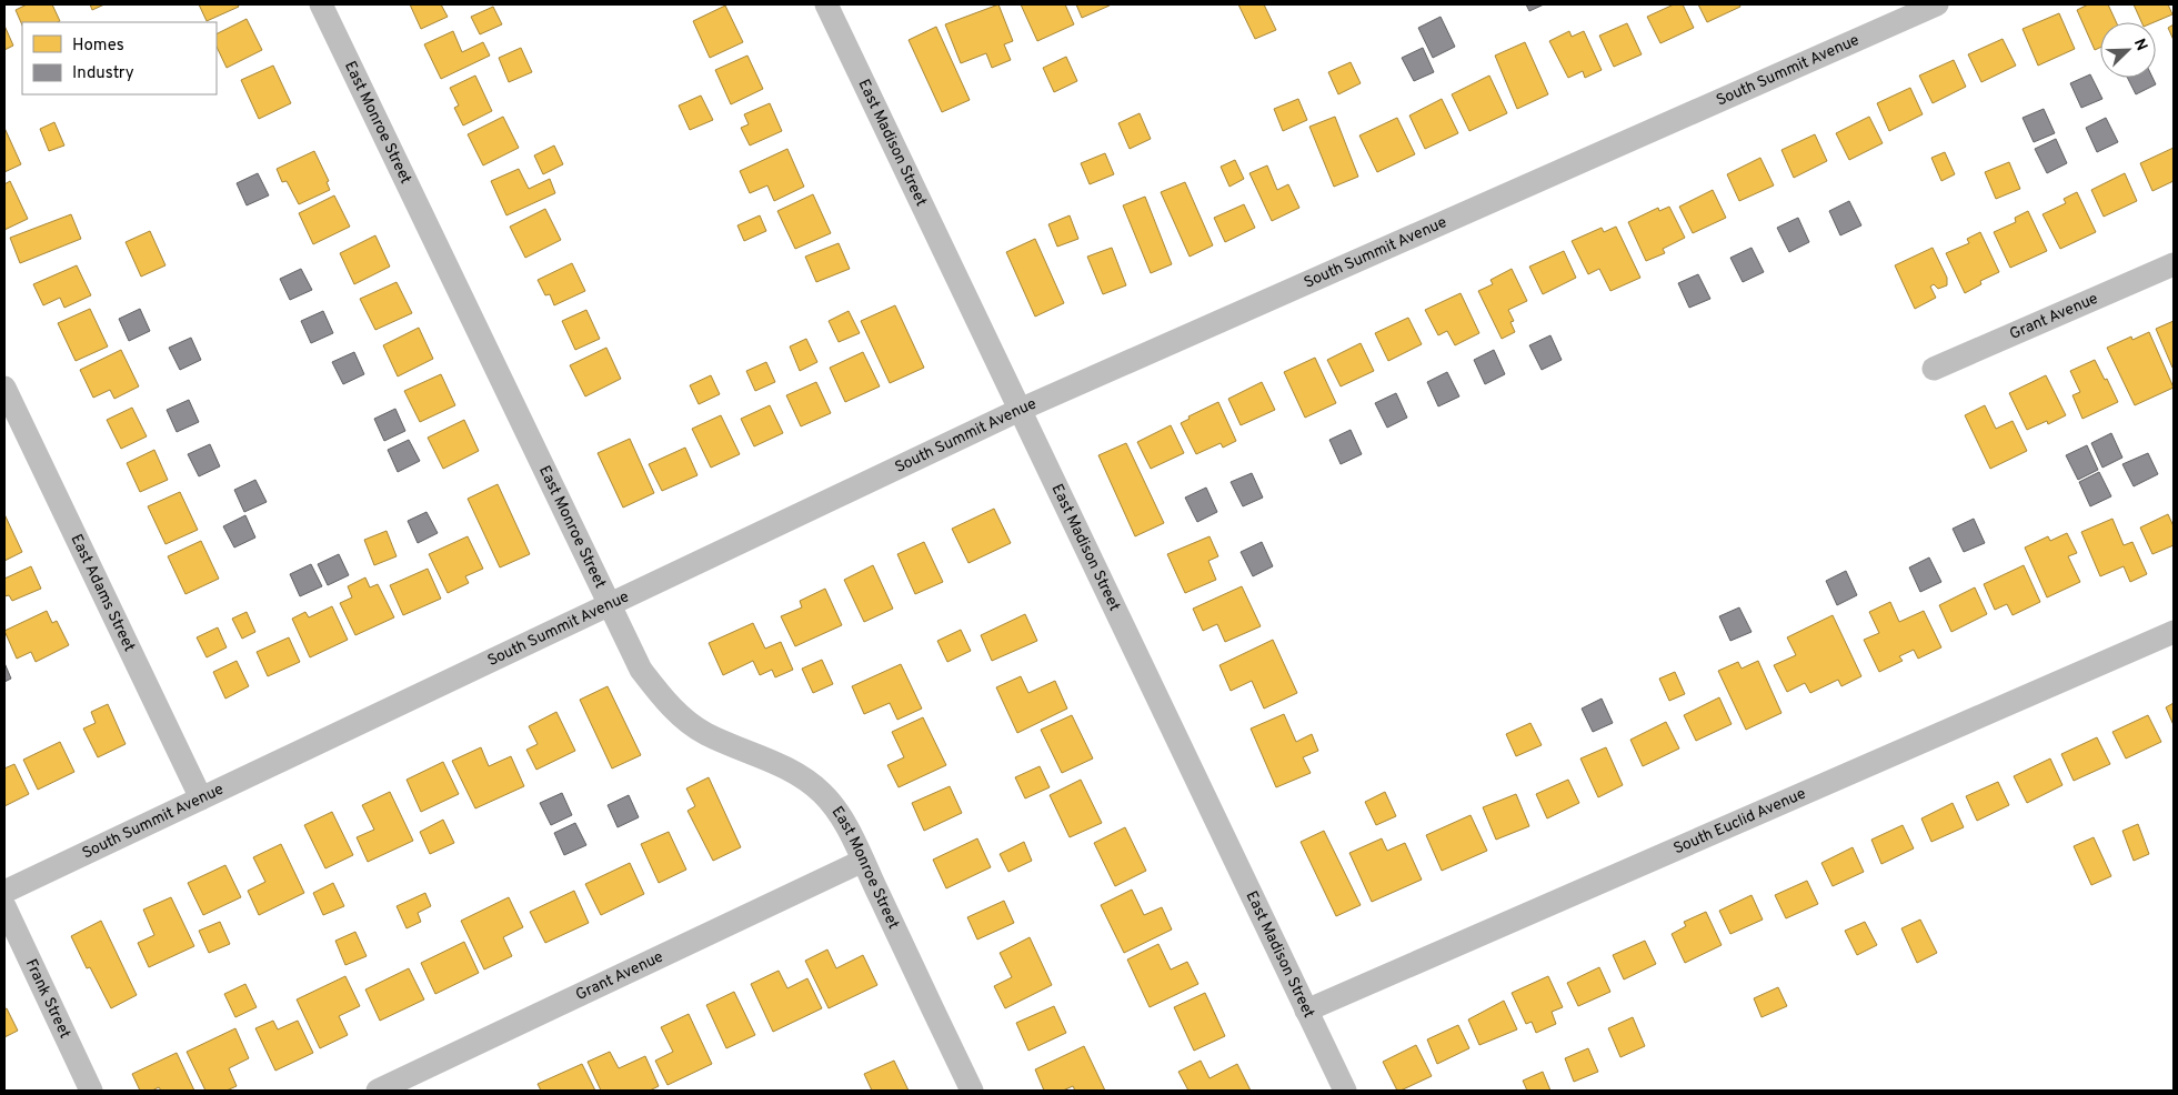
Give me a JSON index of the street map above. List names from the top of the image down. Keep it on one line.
{"streets":{"street":["South Summit Avenue","East Monroe Street","East Madison Street","Grant Avenue","East Adams Street","South Euclid Avenue","Frank Street"]},"crossings":[["South Summit Avenue","East Monroe Street"],["South Summit Avenue","East Madison Street"],["South Summit Avenue","East Adams Street"],["East Monroe Street","Grant Avenue"],["East Madison Street","South Euclid Avenue"]],"legend":["Homes","Industry"],"north":"top right"}
